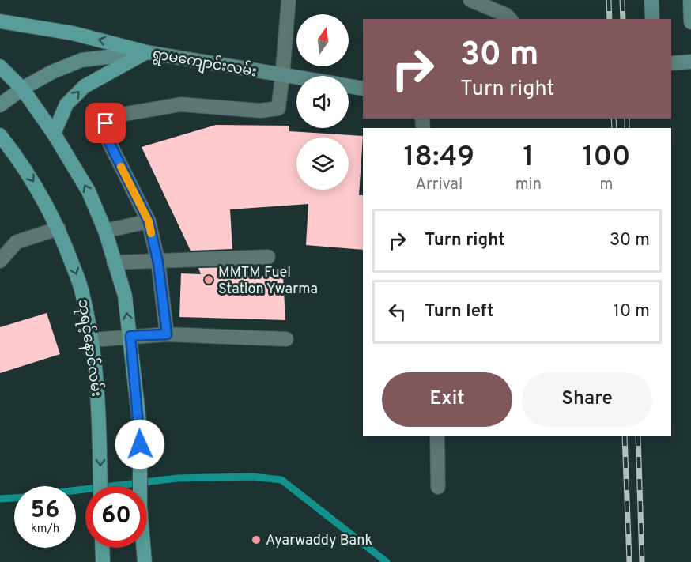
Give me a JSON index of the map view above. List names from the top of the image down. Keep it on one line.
{"streets":{"main road":["ရွာမကျောင်းလမ်း","ဘုရင့်နောင်လမ်း"]},"places":["MMTM Fuel Station Ywarma","Ayarwaddy Bank"],"north":"top","page":{"turn":["30 m","Turn right"],"eta":["18:49","Arrival","1","min","100","m"],"list":[{"name":"Turn right","value":"30 m"},{"name":"Turn left","value":"10 m"}],"buttons":["Exit","Share"],"speed":"56 km/h","limit":"60"}}
